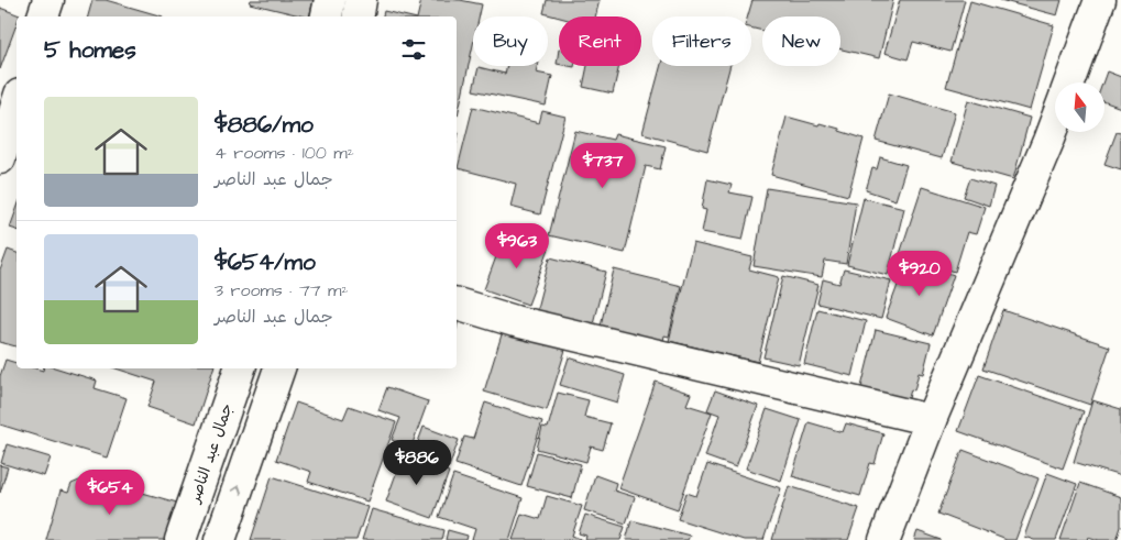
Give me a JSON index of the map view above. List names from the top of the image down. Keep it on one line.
{"streets":{"street":["جمال عبد الناصر"]},"north":"top","page":{"chip":["Buy","Rent","Filters","New"],"heading":"5 homes","list":[{"name":"$886/mo","note":"4 rooms · 100 m² · جمال عبد الناصر"},{"name":"$654/mo","note":"3 rooms · 77 m² · جمال عبد الناصر"}],"price":["$737","$963","$920","$886","$654"]}}
